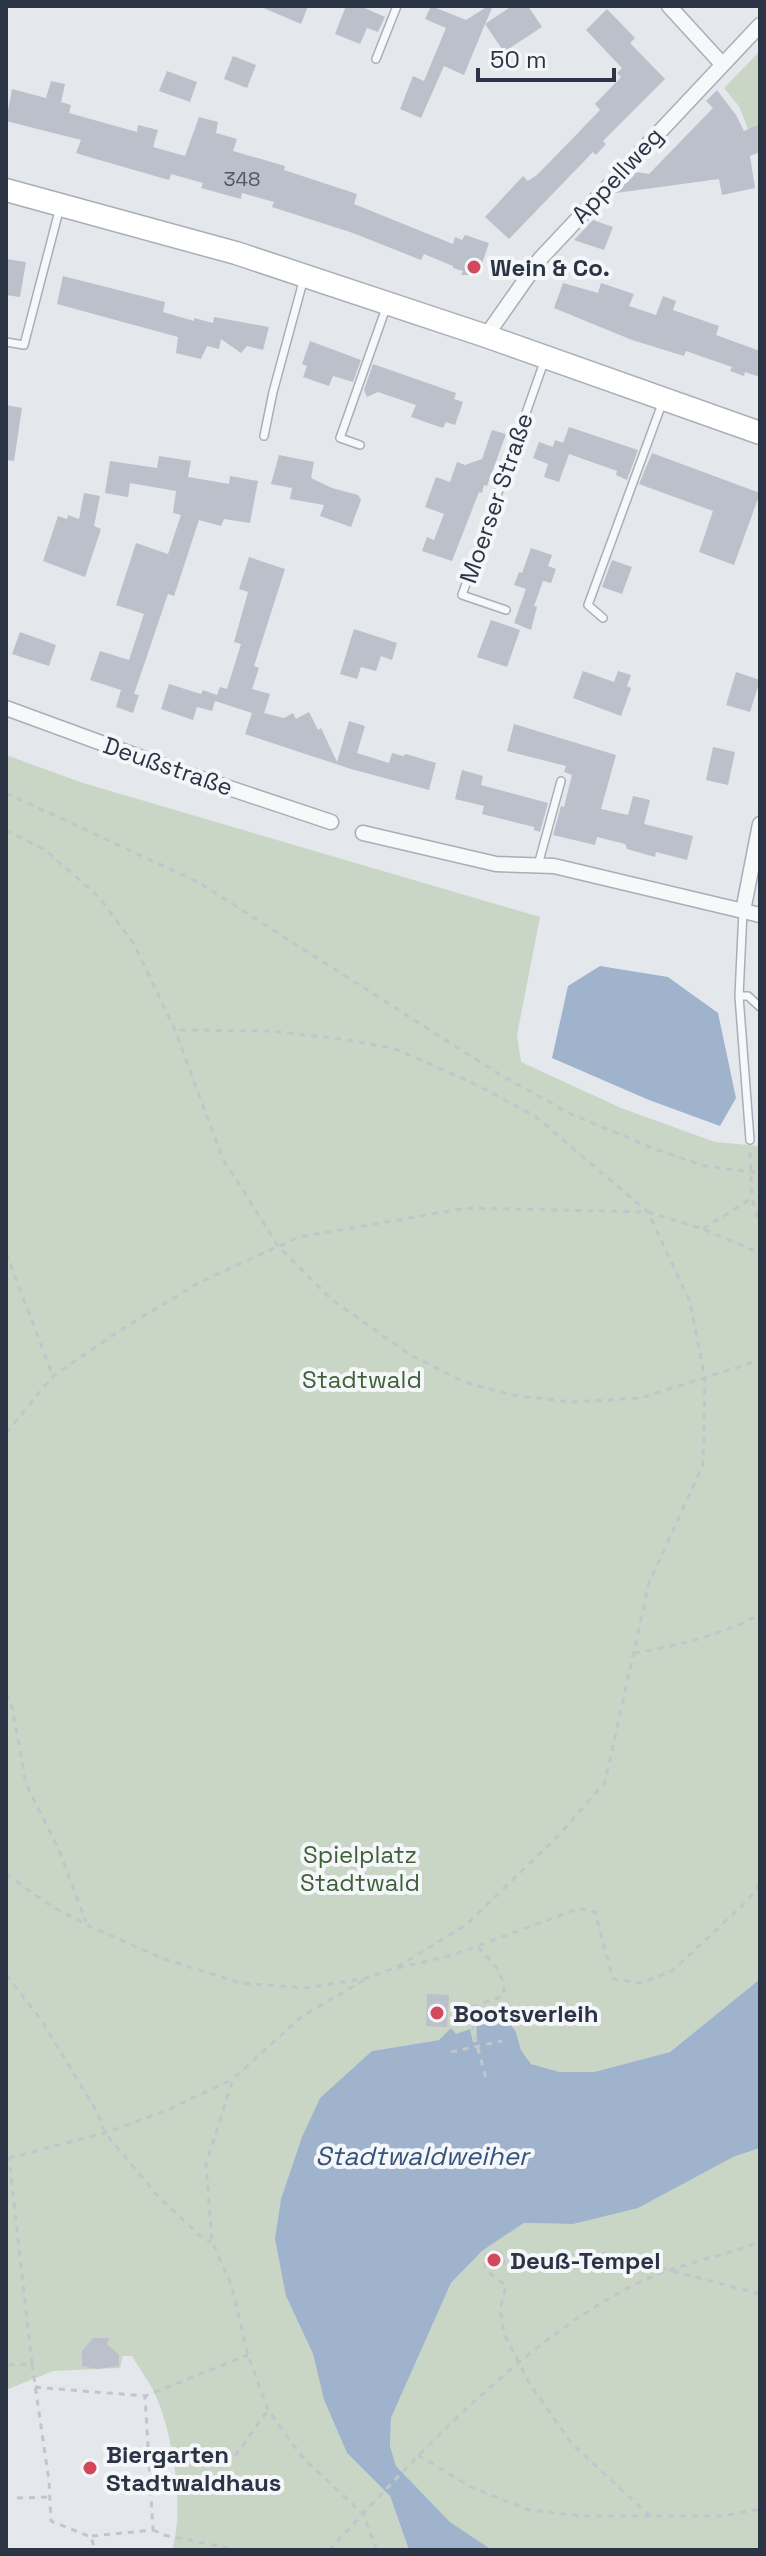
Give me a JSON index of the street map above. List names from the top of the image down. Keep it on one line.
{"streets":{"street":["Appellweg","Deußstraße"],"lane":["Moerser Straße"]},"water":["Stadtwaldweiher"],"parks":["Stadtwald","Spielplatz Stadtwald"],"places":["Wein & Co.","Bootsverleih","Deuß-Tempel","Biergarten Stadtwaldhaus"],"house_numbers":["348"],"scale_bar":"50 m"}
